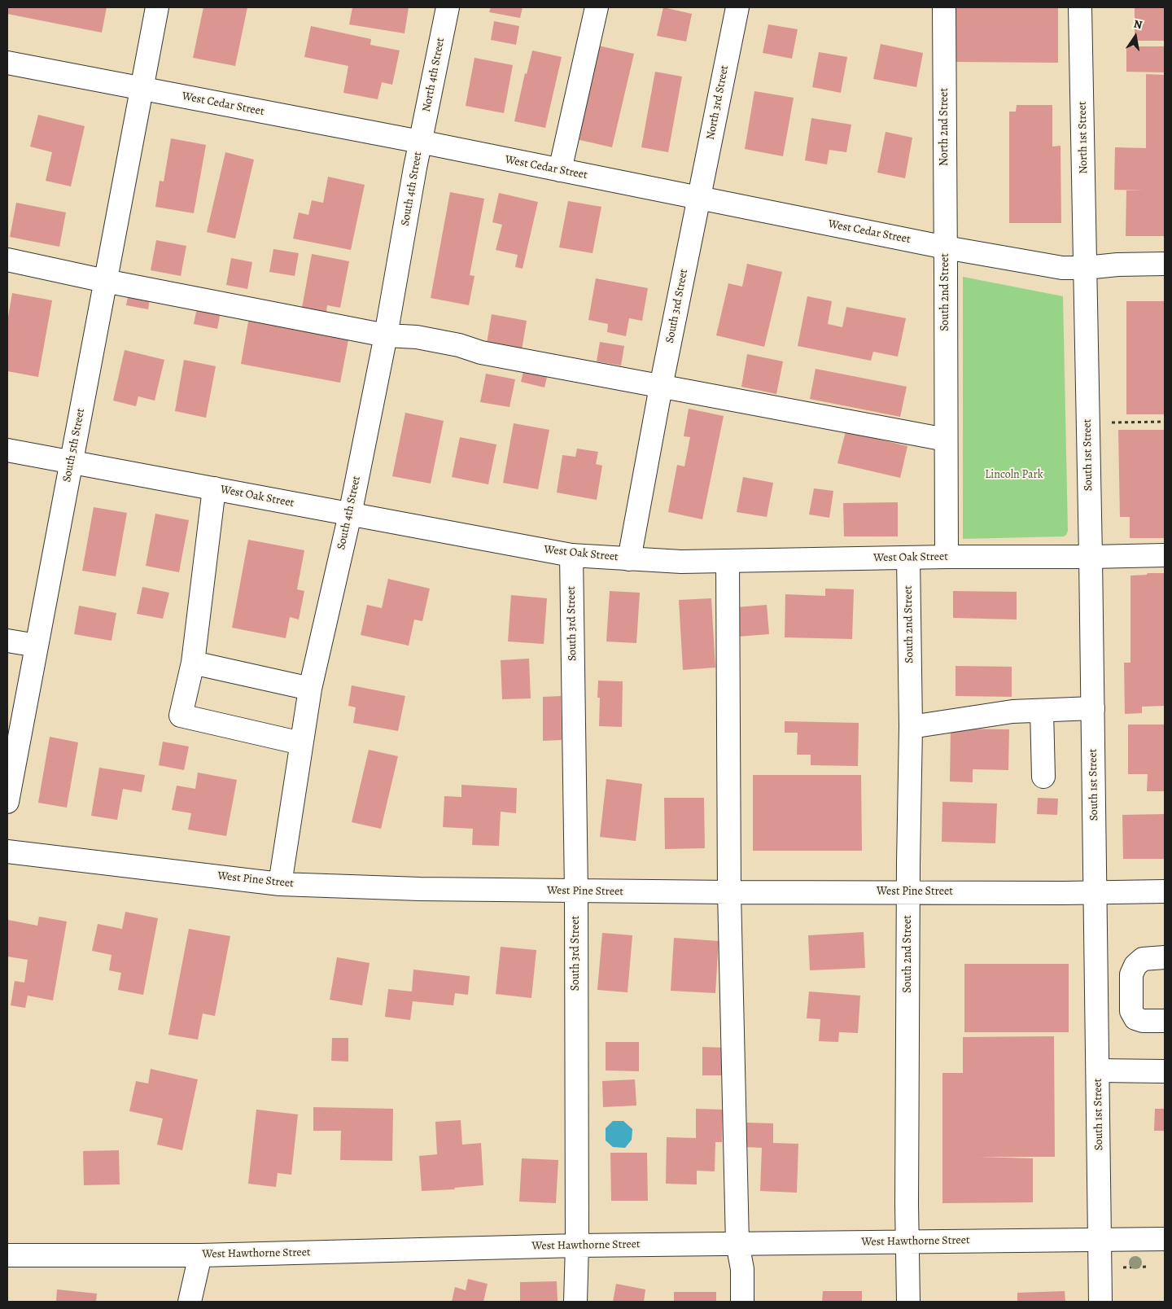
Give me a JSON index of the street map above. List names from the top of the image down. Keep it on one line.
{"streets":{"street":["North 4th Street","North 3rd Street","West Cedar Street","North 2nd Street","North 1st Street","South 4th Street","South 2nd Street","South 3rd Street","South 5th Street","South 1st Street","West Oak Street","West Pine Street","West Hawthorne Street"]},"crossings":[["North 4th Street","West Cedar Street"],["North 4th Street","South 4th Street"],["North 3rd Street","West Cedar Street"],["North 3rd Street","South 3rd Street"],["West Cedar Street","North 2nd Street"],["West Cedar Street","North 1st Street"],["West Cedar Street","South 4th Street"],["West Cedar Street","South 2nd Street"],["West Cedar Street","South 3rd Street"],["West Cedar Street","South 5th Street"],["West Cedar Street","South 1st Street"],["North 2nd Street","South 2nd Street"],["North 1st Street","South 1st Street"],["South 4th Street","West Oak Street"],["South 4th Street","West Pine Street"],["South 2nd Street","West Oak Street"],["South 2nd Street","West Pine Street"],["South 2nd Street","West Hawthorne Street"],["South 3rd Street","West Oak Street"],["South 3rd Street","West Pine Street"],["South 3rd Street","West Hawthorne Street"],["South 5th Street","West Oak Street"],["South 1st Street","West Oak Street"],["South 1st Street","West Pine Street"],["South 1st Street","West Hawthorne Street"]],"parks":["Lincoln Park"],"north":"top"}
